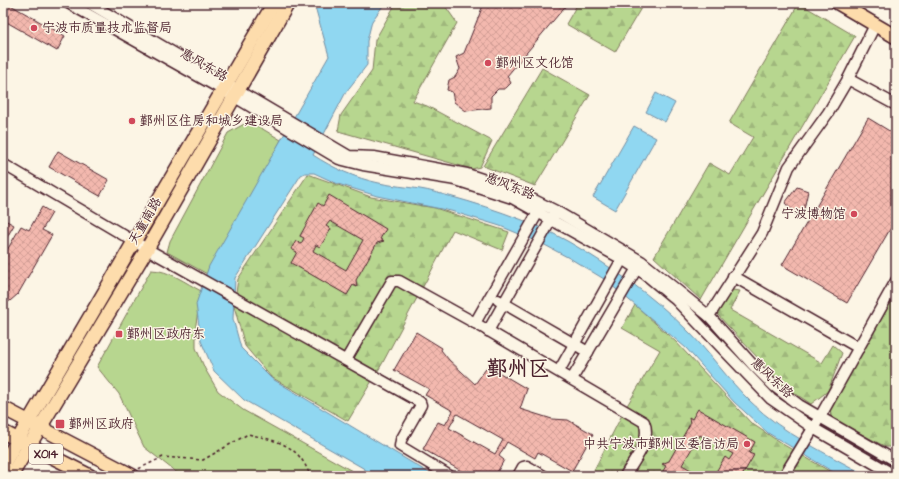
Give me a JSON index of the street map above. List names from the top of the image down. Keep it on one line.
{"streets":{"main road":["天童南路","X014"],"street":["惠风东路"]},"crossings":[["惠风东路","天童南路"],["天童南路","X014"]],"districts":["鄞州区"],"places":{"other":["宁波市质量技术监督局","鄞州区文化馆","鄞州区住房和城乡建设局","宁波博物馆","中共宁波市鄞州区委信访局"],"transit":["鄞州区政府东","鄞州区政府"]}}
